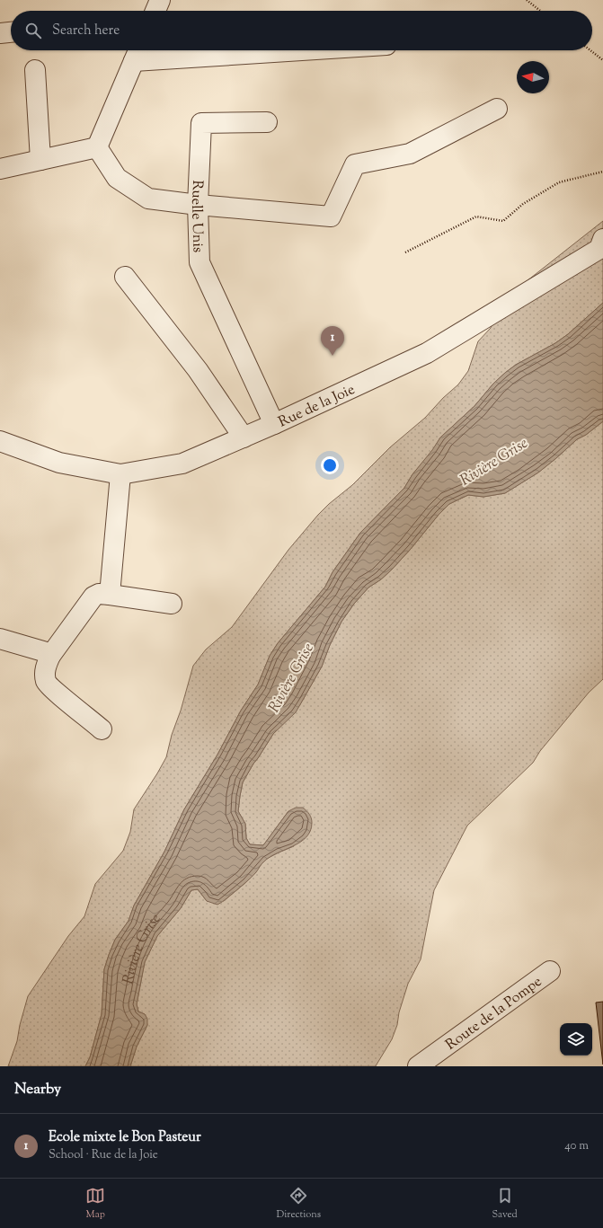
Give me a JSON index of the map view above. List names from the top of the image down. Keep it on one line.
{"streets":{"street":["Ruelle Unis","Rue de la Joie","Route de la Pompe"]},"crossings":[["Ruelle Unis","Rue de la Joie"]],"water":["Rivière Grise"],"north":"left","page":{"search":"Search here","pins":"1","heading":"Nearby","list":[{"mark":"1","name":"Ecole mixte le Bon Pasteur","note":"School · Rue de la Joie","value":"40 m"}],"nav":["Map","Directions","Saved"]}}
